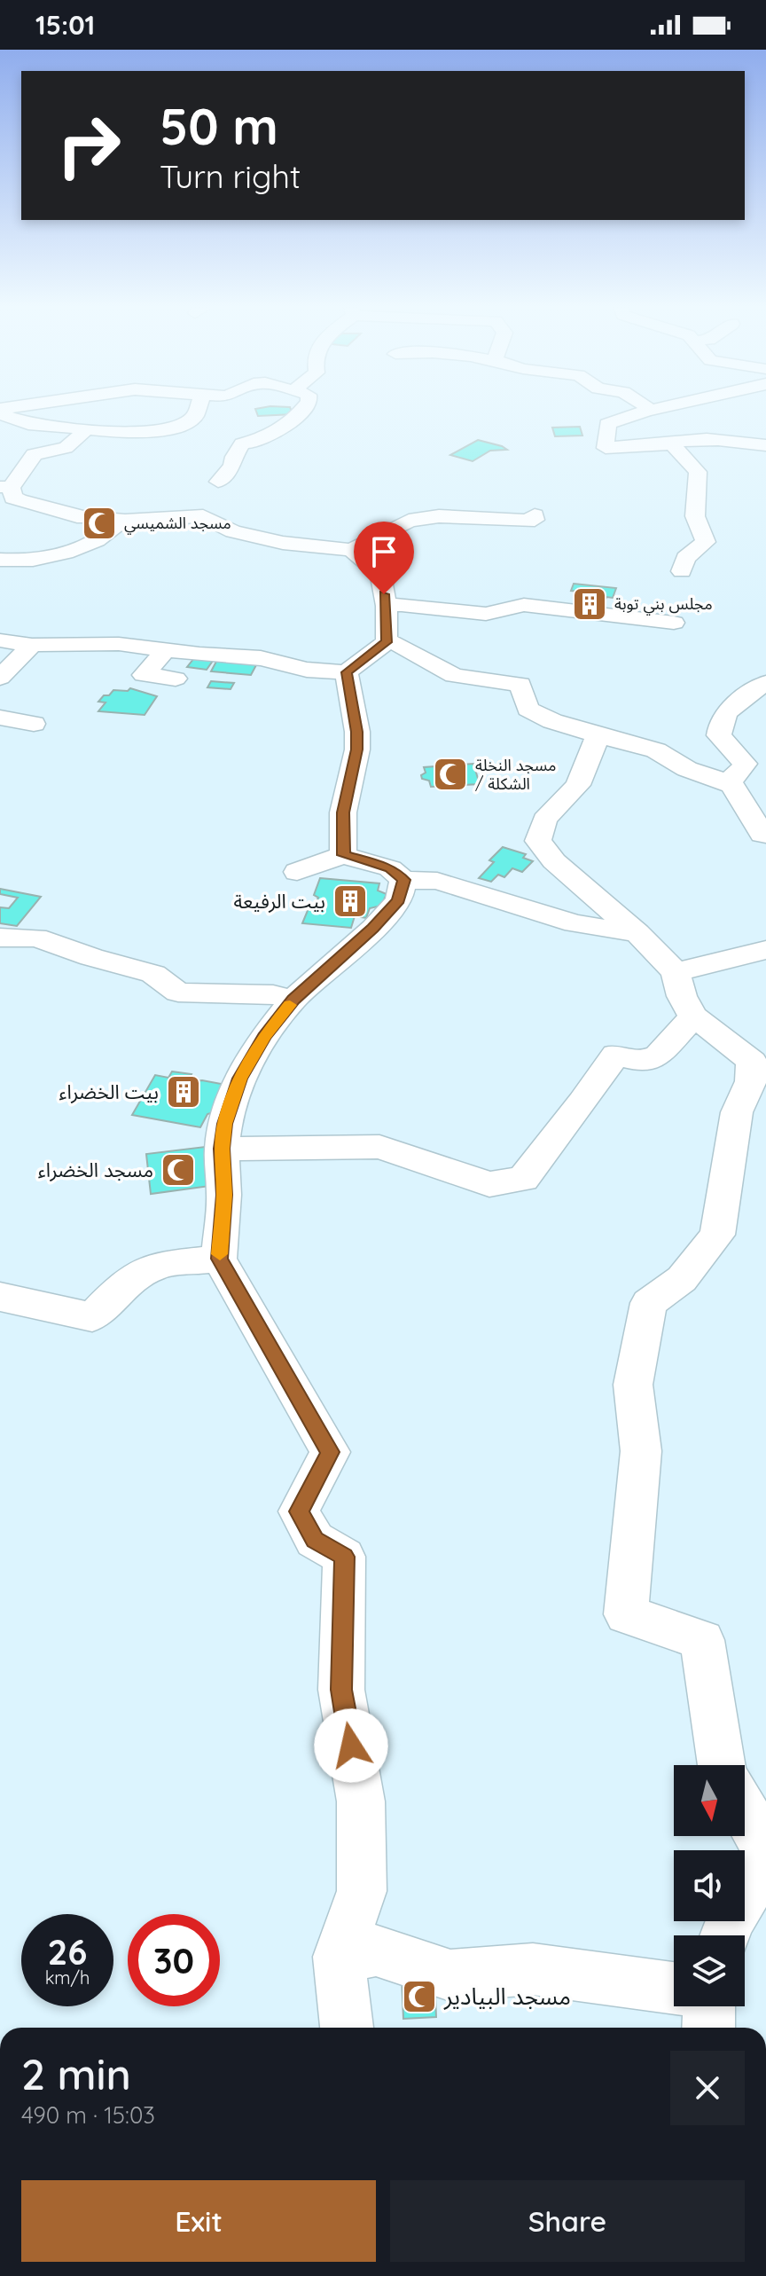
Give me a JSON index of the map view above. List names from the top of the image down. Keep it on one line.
{"places":{"mosque":["مسجد الشميسي","مسجد النخلة / الشكلة","مسجد الخضراء","مسجد البيادير"],"building":["مجلس بني توبة","بيت الرفيعة","بيت الخضراء"]},"north":"bottom","page":{"status":"15:01","turn":["50 m","Turn right"],"speed":"26 km/h","limit":"30","heading":["2 min","490 m · 15:03"],"buttons":["Exit","Share"]}}
